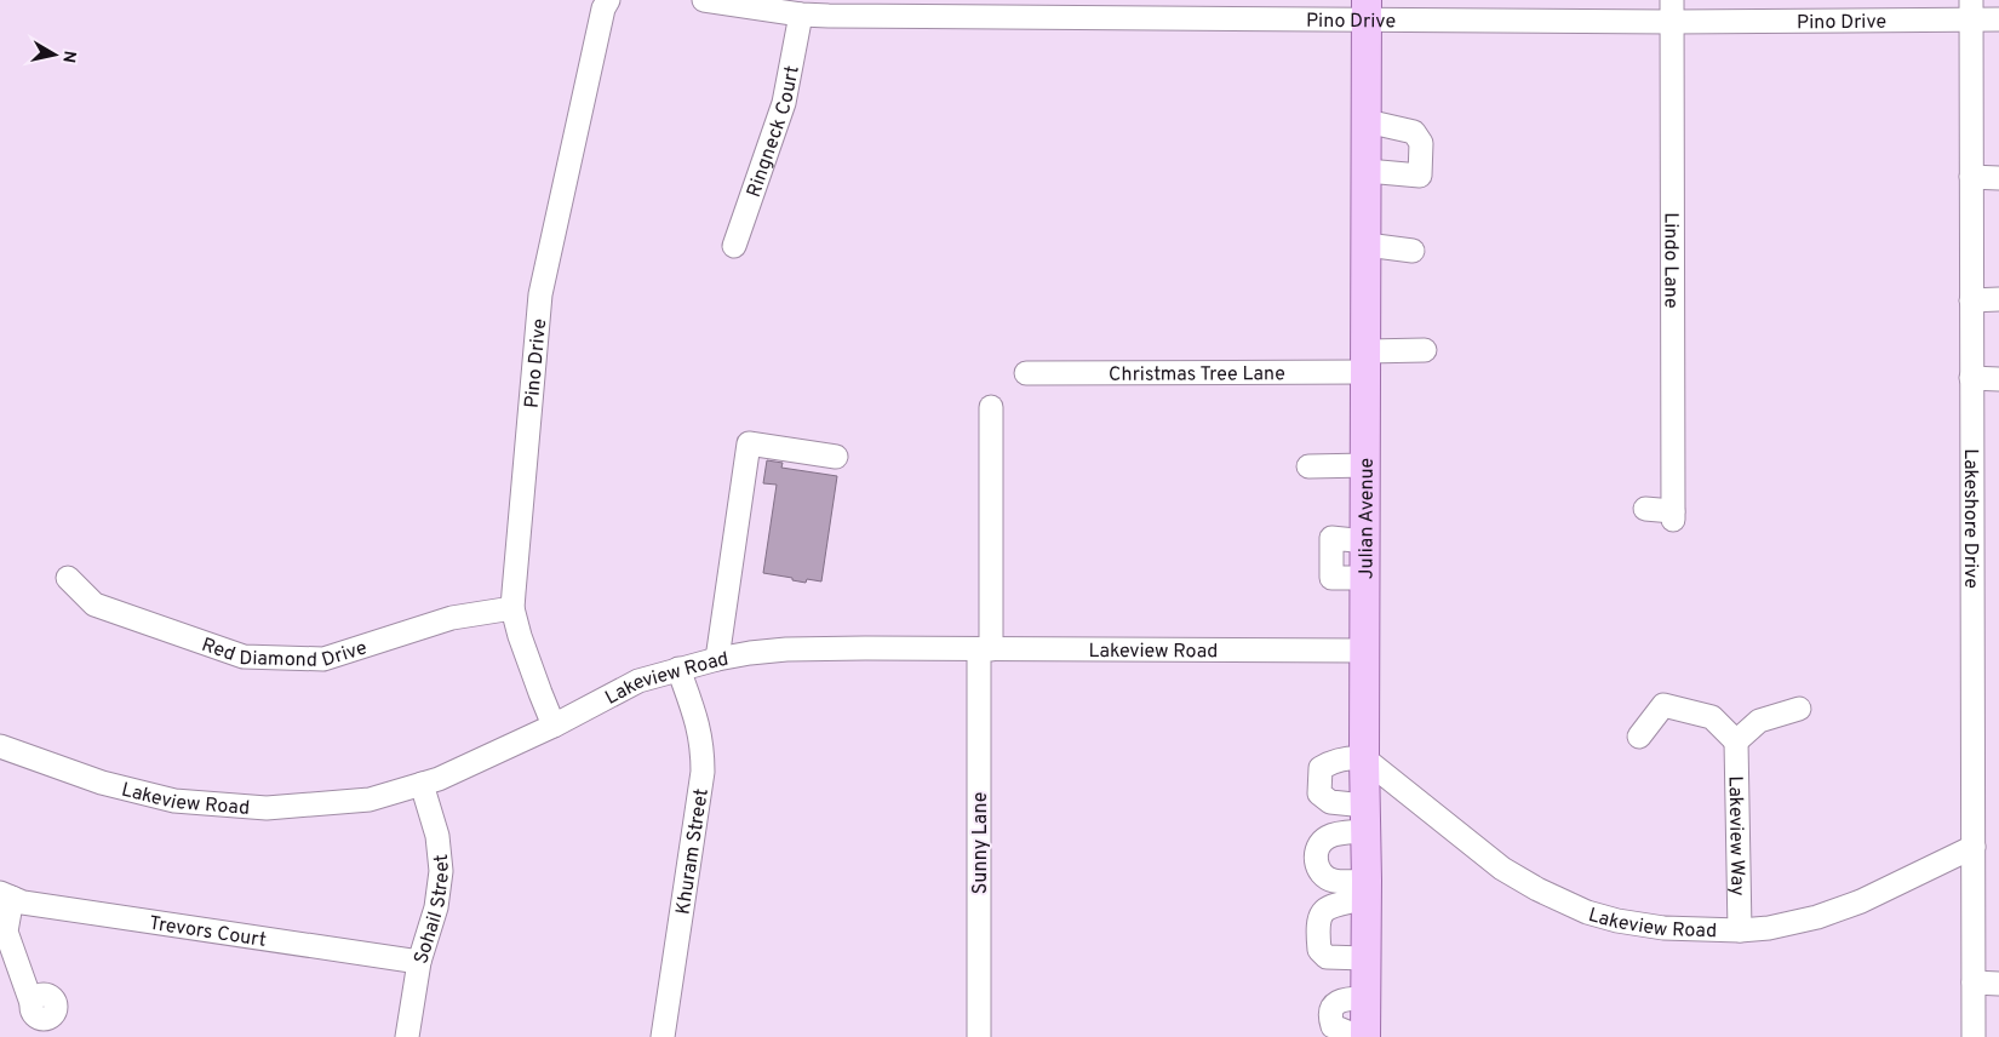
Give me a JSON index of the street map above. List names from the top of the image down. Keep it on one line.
{"streets":{"main road":["Julian Avenue"],"street":["Pino Drive","Ringneck Court","Lindo Lane","Christmas Tree Lane","Lakeshore Drive","Red Diamond Drive","Lakeview Road","Lakeview Way","Sunny Lane","Khuram Street","Sohail Street","Trevors Court"]},"crossings":[["Pino Drive","Ringneck Court"],["Pino Drive","Lindo Lane"],["Pino Drive","Julian Avenue"],["Pino Drive","Lakeshore Drive"],["Pino Drive","Red Diamond Drive"],["Pino Drive","Lakeview Road"],["Christmas Tree Lane","Julian Avenue"],["Julian Avenue","Lakeview Road"],["Lakeshore Drive","Lakeview Road"],["Lakeview Road","Lakeview Way"],["Lakeview Road","Sunny Lane"],["Lakeview Road","Khuram Street"],["Lakeview Road","Sohail Street"],["Sohail Street","Trevors Court"]],"north":"right"}
